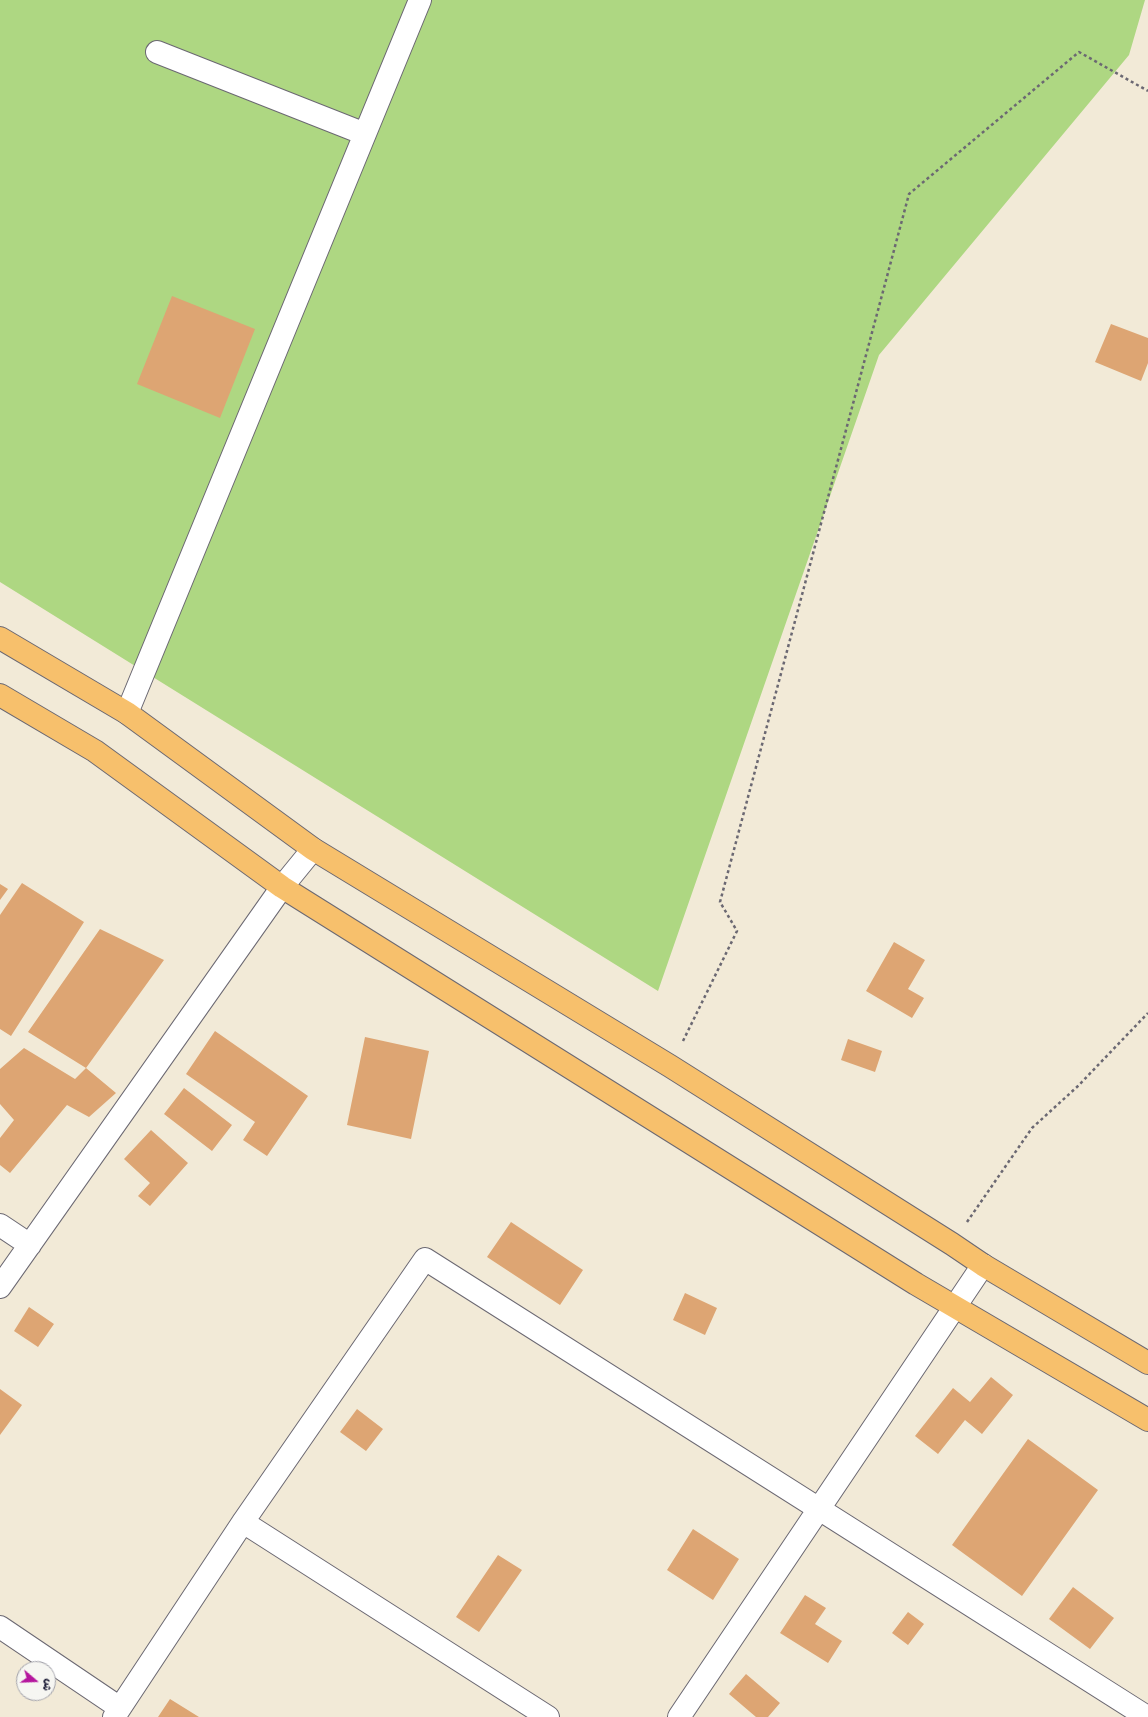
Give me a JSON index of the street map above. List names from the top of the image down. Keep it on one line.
{"north":"right"}
